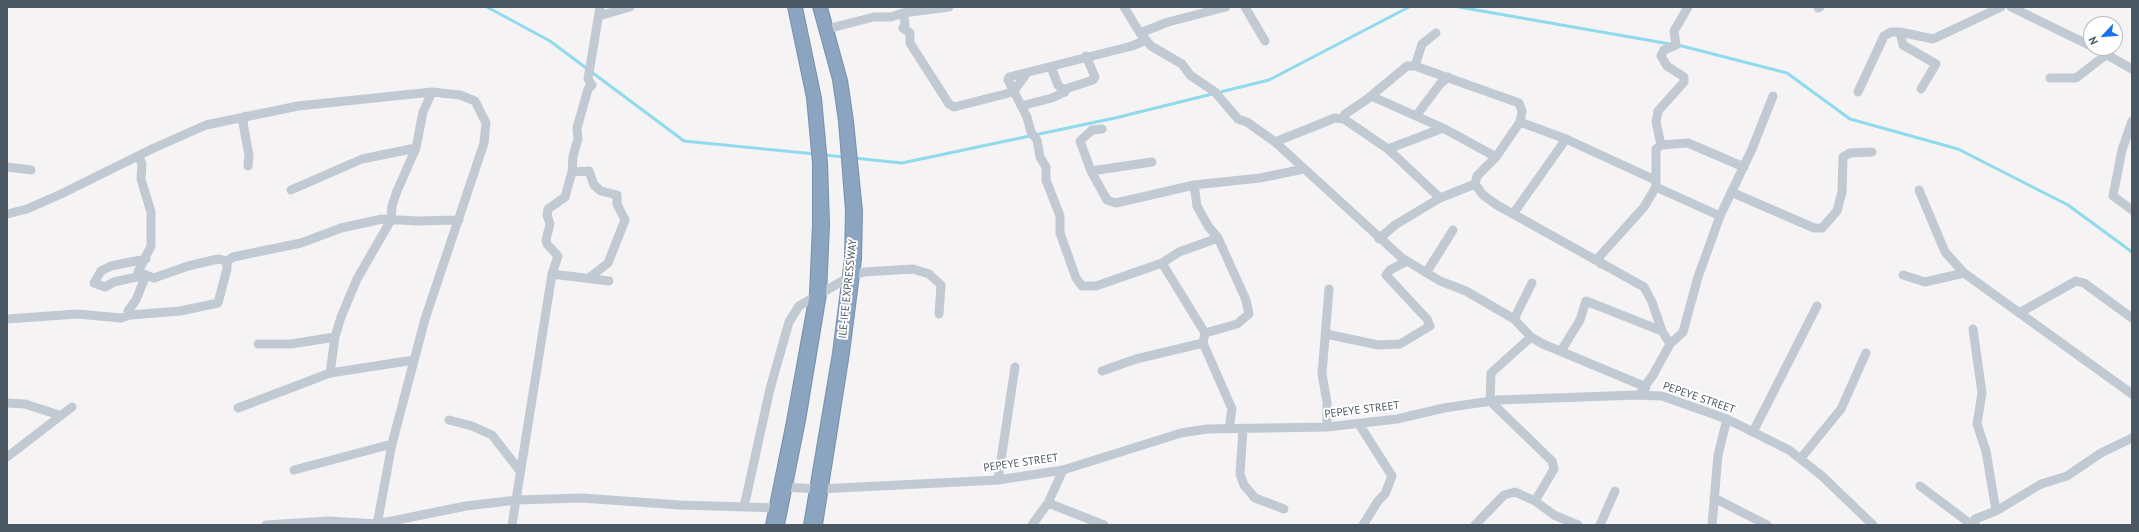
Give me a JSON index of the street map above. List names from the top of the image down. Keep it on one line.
{"streets":{"highway":["ILE-IFE EXPRESSWAY"],"street":["PEPEYE STREET"]},"crossings":[["ILE-IFE EXPRESSWAY","PEPEYE STREET"]],"north":"bottom left"}
